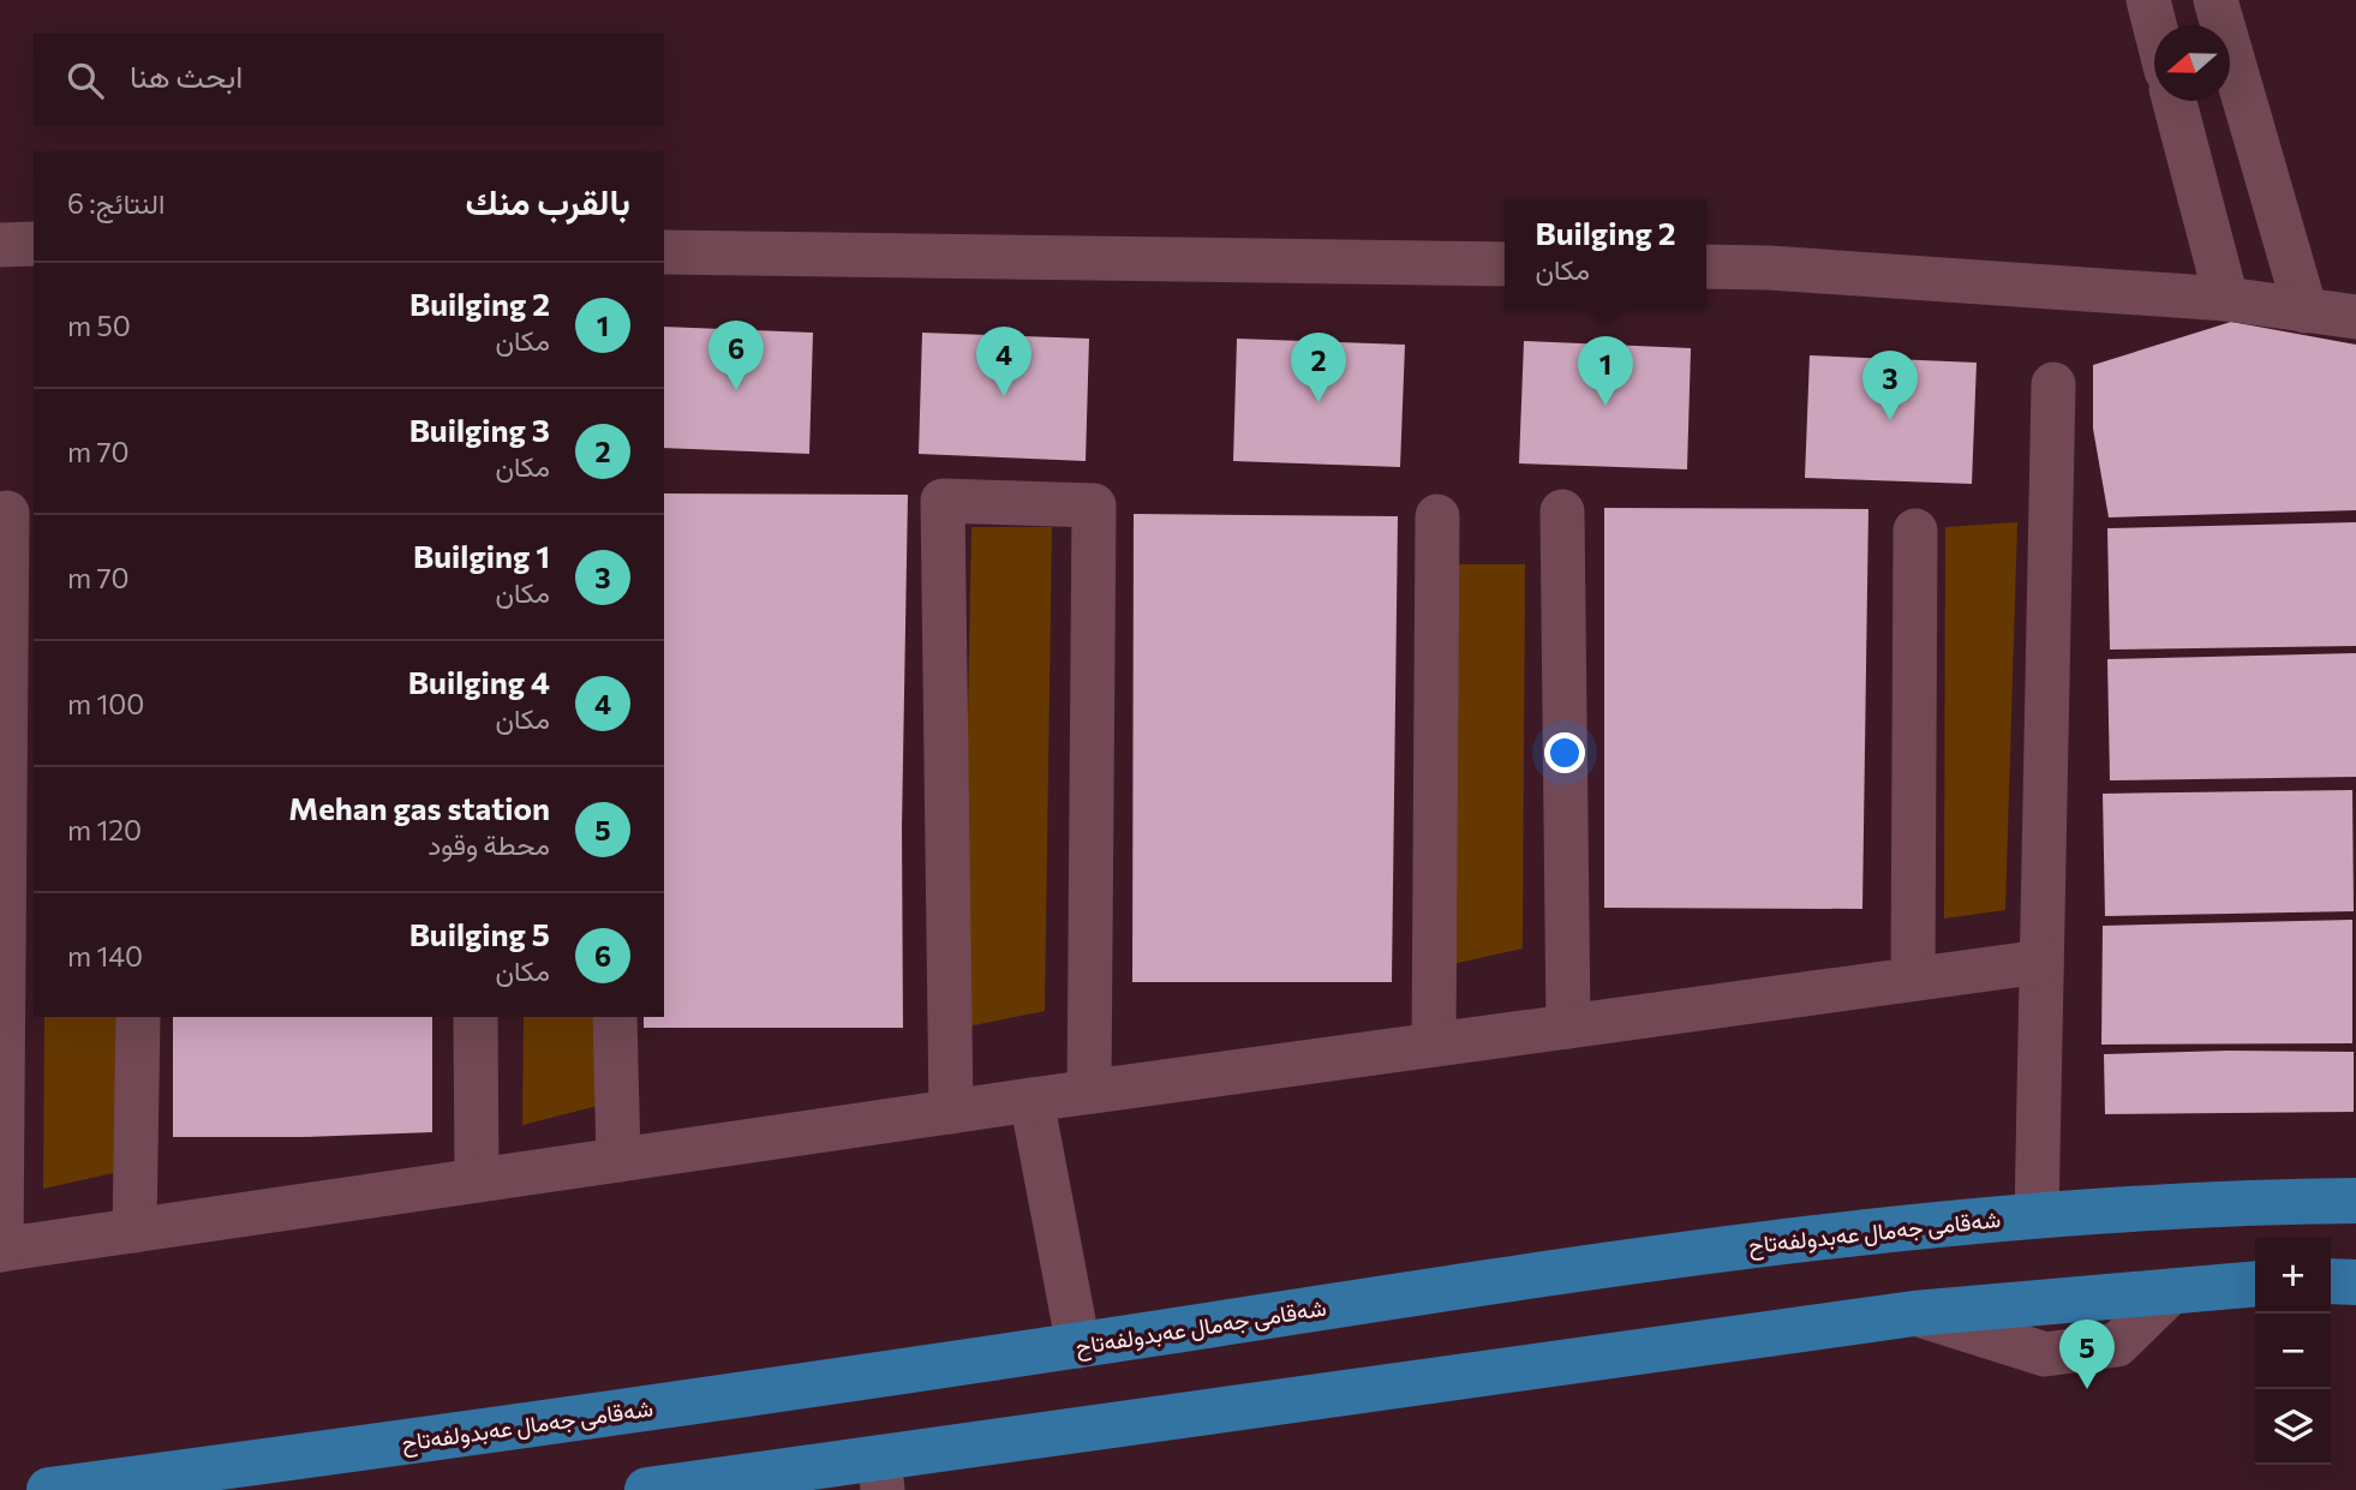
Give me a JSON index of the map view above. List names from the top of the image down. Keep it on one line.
{"streets":{"main road":["شەقامی جەمال عەبدولفەتاح"]},"north":"left","page":{"search":"ابحث هنا","heading":["بالقرب منك","النتائج: 6"],"popup":["Builging 2","مكان"],"list":[{"mark":"1","name":"Builging 2","note":"مكان","value":"50 m"},{"mark":"2","name":"Builging 3","note":"مكان","value":"70 m"},{"mark":"3","name":"Builging 1","note":"مكان","value":"70 m"},{"mark":"4","name":"Builging 4","note":"مكان","value":"100 m"},{"mark":"5","name":"Mehan gas station","note":"محطة وقود","value":"120 m"},{"mark":"6","name":"Builging 5","note":"مكان","value":"140 m"}],"pins":["6","4","2","1","3","5"],"map_buttons":["+","−"]}}
